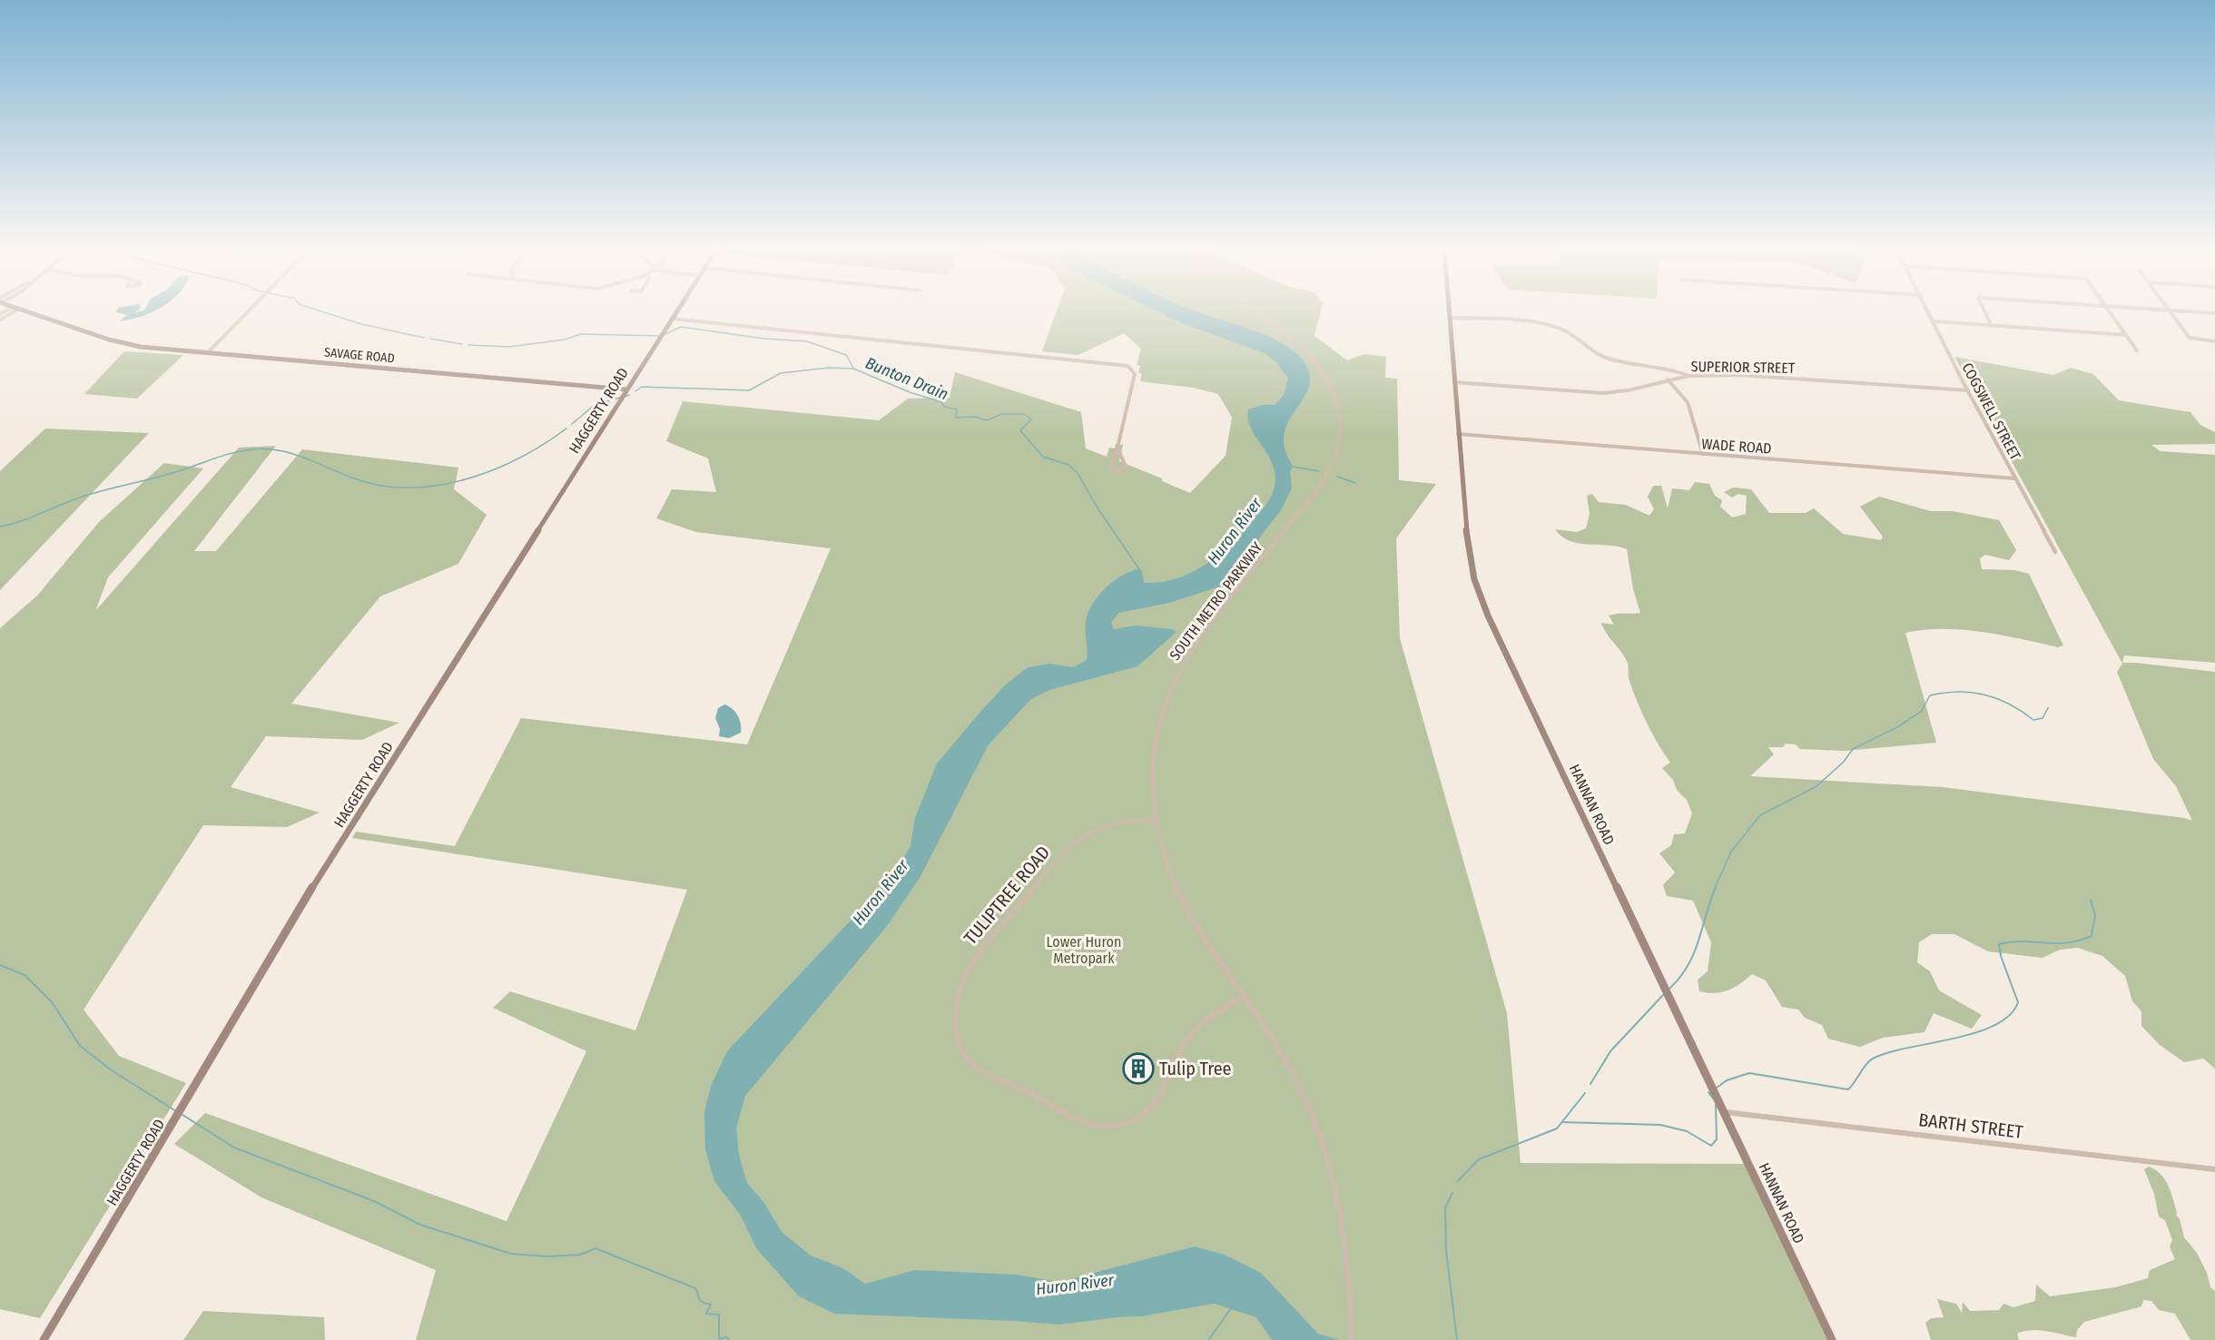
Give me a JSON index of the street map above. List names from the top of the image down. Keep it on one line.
{"streets":{"street":["SAVAGE ROAD","SUPERIOR STREET","HAGGERTY ROAD","COGSWELL STREET","WADE ROAD","SOUTH METRO PARKWAY","HANNAN ROAD","TULIPTREE ROAD","BARTH STREET"]},"crossings":[["SAVAGE ROAD","HAGGERTY ROAD"],["SUPERIOR STREET","COGSWELL STREET"],["SUPERIOR STREET","HANNAN ROAD"],["COGSWELL STREET","WADE ROAD"],["WADE ROAD","HANNAN ROAD"],["SOUTH METRO PARKWAY","TULIPTREE ROAD"],["HANNAN ROAD","BARTH STREET"]],"water":["Bunton Drain","Huron River"],"parks":["Lower Huron Metropark"],"places":{"building":["Tulip Tree"]}}
